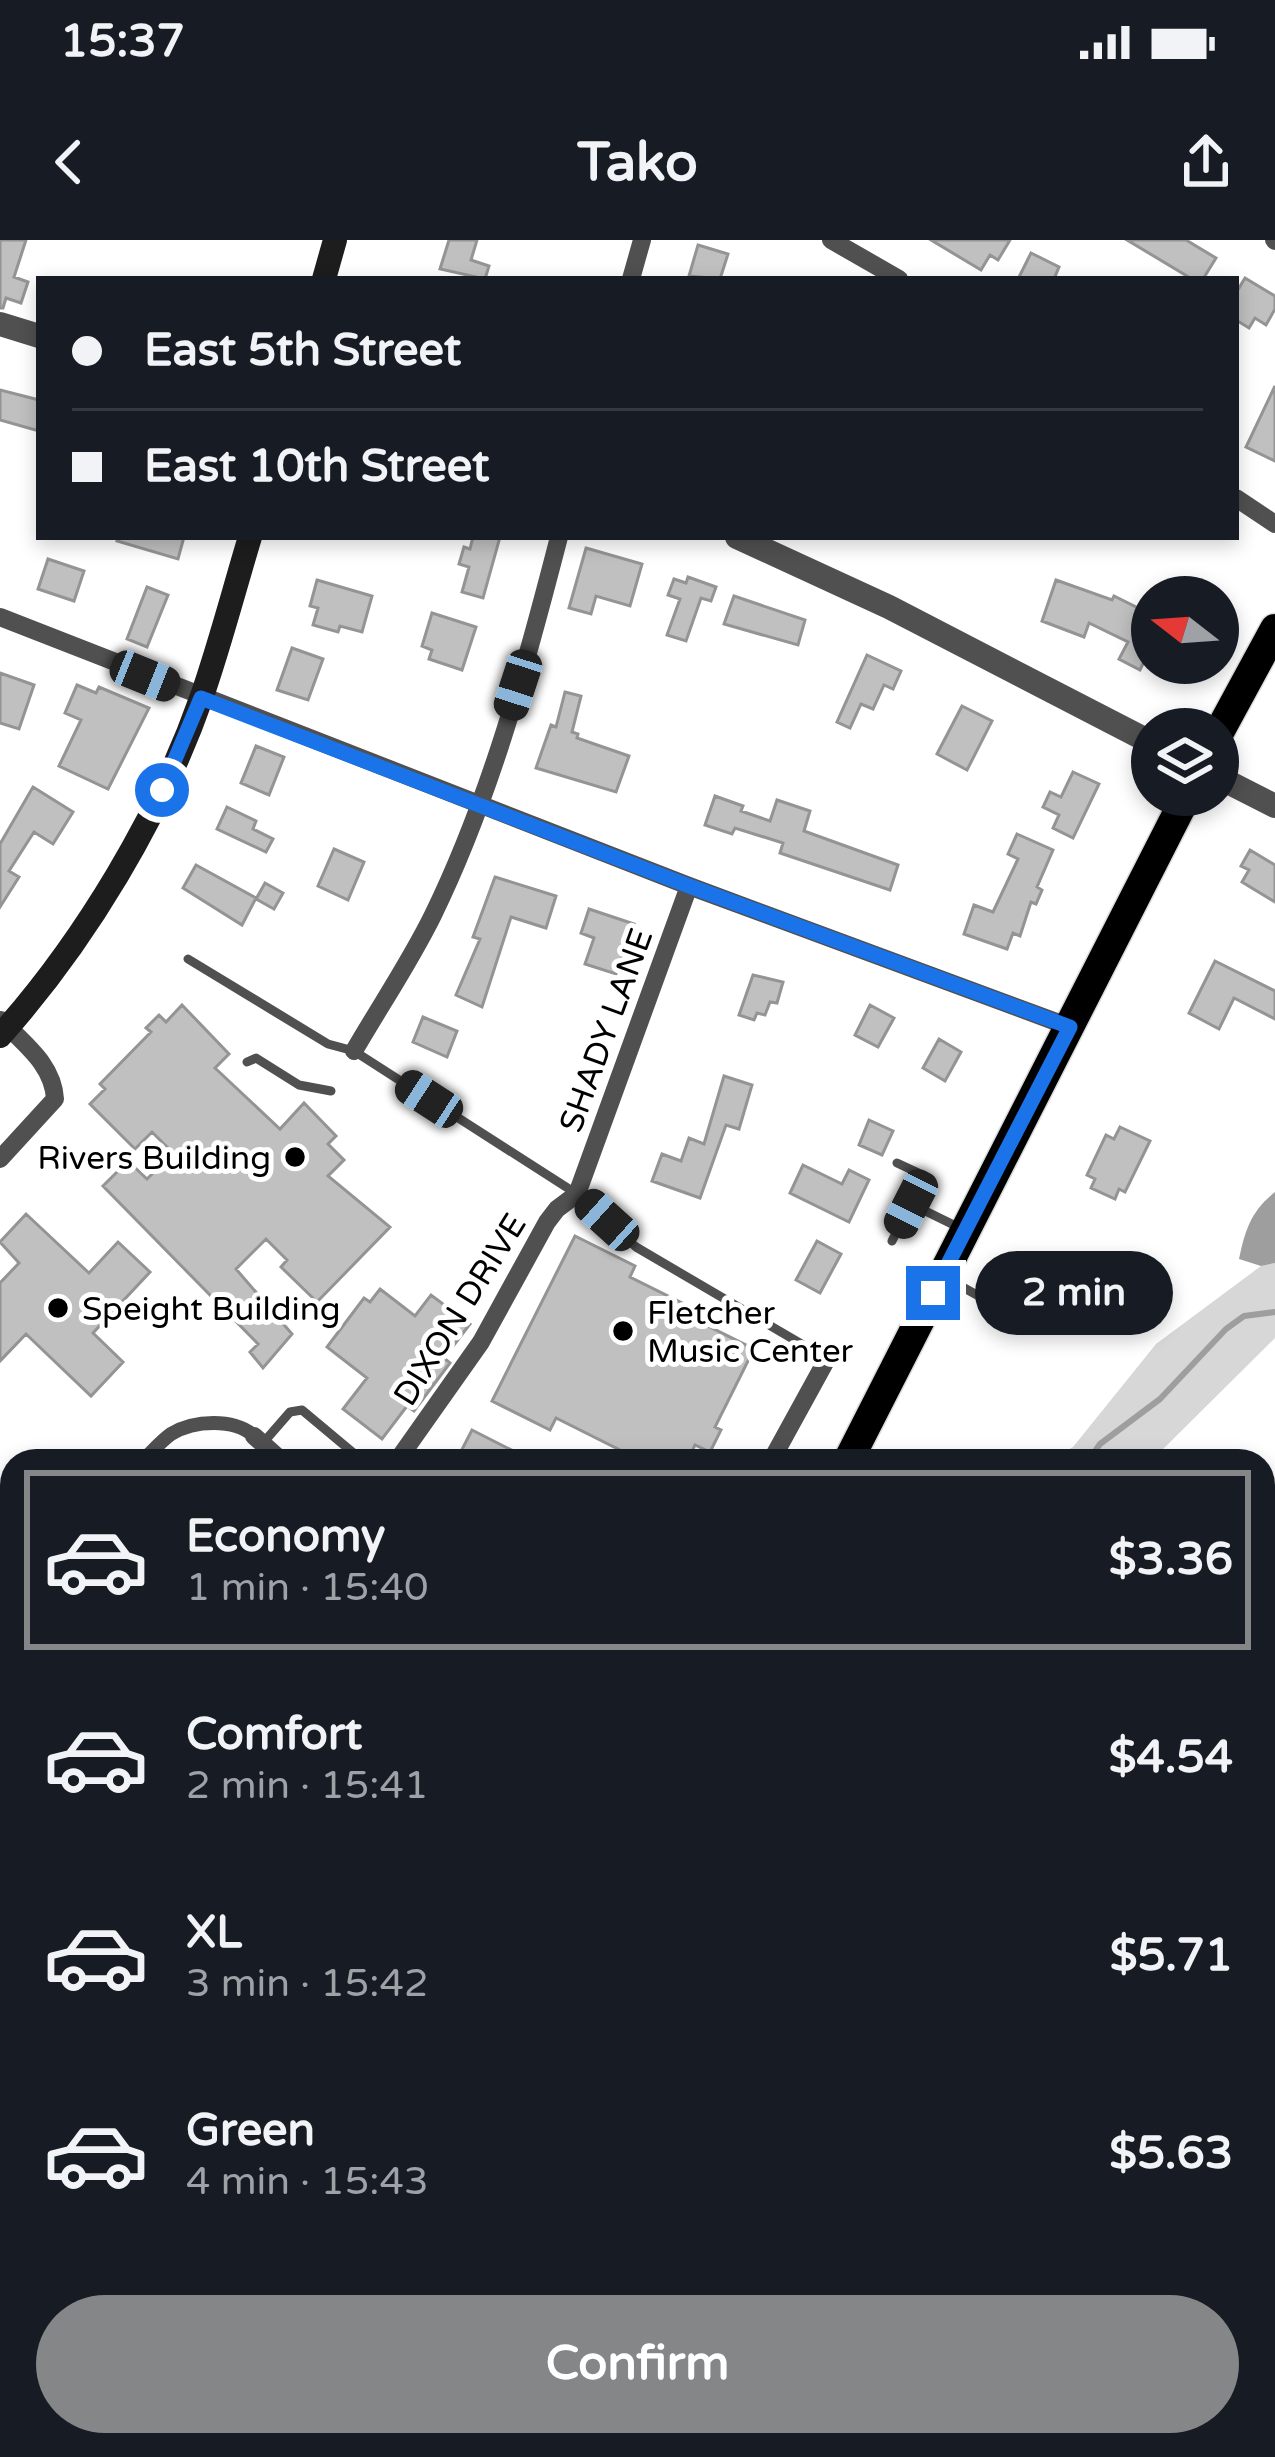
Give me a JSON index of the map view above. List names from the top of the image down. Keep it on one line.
{"streets":{"street":["SHADY LANE","DIXON DRIVE"]},"crossings":[["SHADY LANE","DIXON DRIVE"]],"places":["Rivers Building","Speight Building","Fletcher Music Center"],"north":"left","page":{"status":"15:37","header":"Tako","banner":["East 5th Street","East 10th Street"],"bubble":"2 min","list":[{"name":"Economy","note":"1 min · 15:40","value":"$3.36"},{"name":"Comfort","note":"2 min · 15:41","value":"$4.54"},{"name":"XL","note":"3 min · 15:42","value":"$5.71"},{"name":"Green","note":"4 min · 15:43","value":"$5.63"}],"buttons":"Confirm"}}
